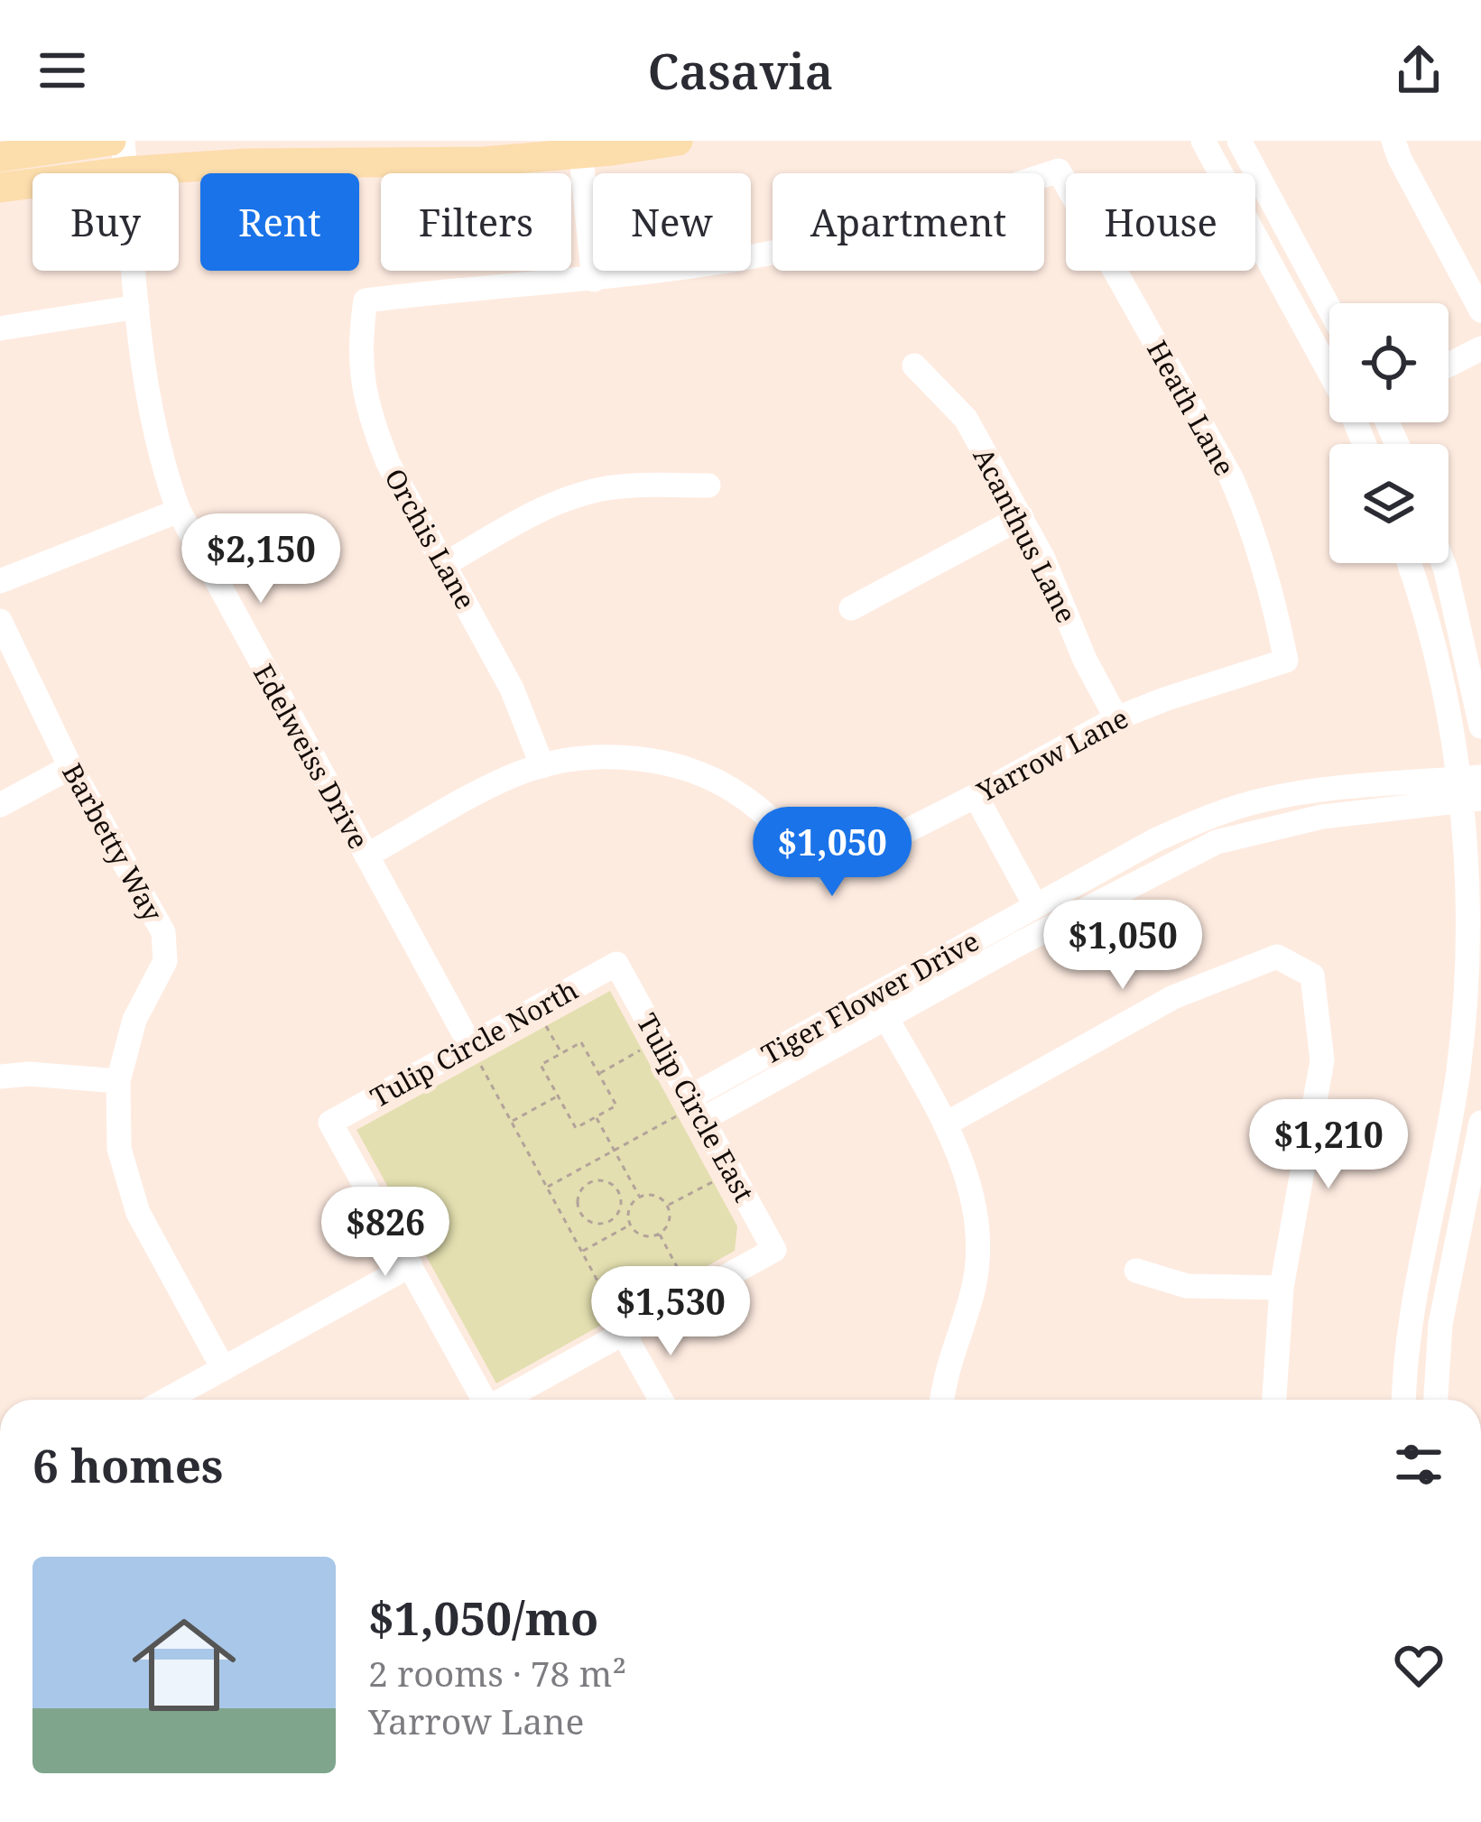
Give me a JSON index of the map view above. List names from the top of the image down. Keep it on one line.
{"streets":{"street":["Heath Lane","Acanthus Lane","Orchis Lane","Yarrow Lane","Edelweiss Drive","Barbetty Way","Tiger Flower Drive","Tulip Circle North","Tulip Circle East"]},"crossings":[["Heath Lane","Orchis Lane"],["Heath Lane","Yarrow Lane"],["Acanthus Lane","Yarrow Lane"],["Orchis Lane","Yarrow Lane"],["Yarrow Lane","Edelweiss Drive"],["Edelweiss Drive","Tulip Circle North"],["Tiger Flower Drive","Tulip Circle East"],["Tulip Circle North","Tulip Circle East"]],"page":{"header":"Casavia","chip":["Buy","Rent","Filters","New","Apartment","House"],"price":["$2,150","$1,050","$1,050","$1,210","$826","$1,530"],"heading":"6 homes","list":[{"name":"$1,050/mo","note":"2 rooms · 78 m² · Yarrow Lane"}]}}
